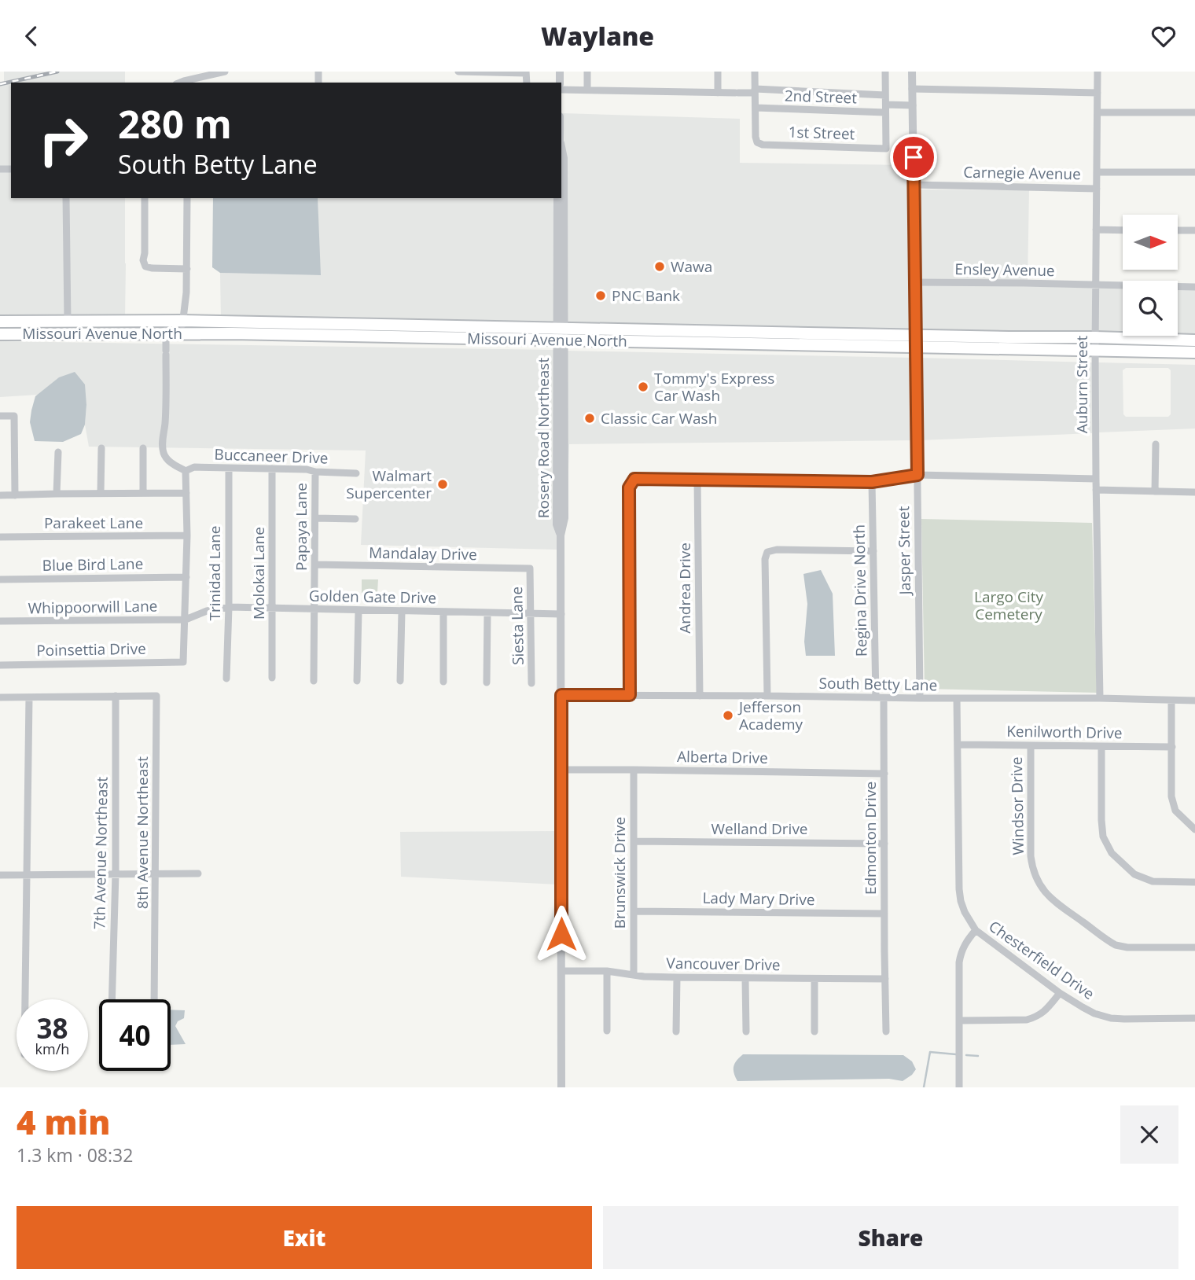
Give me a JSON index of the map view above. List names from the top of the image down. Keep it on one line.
{"streets":{"main road":["Missouri Avenue North"],"street":["2nd Street","1st Street","Carnegie Avenue","Ensley Avenue","Auburn Street","Rosery Road Northeast","Buccaneer Drive","Parakeet Lane","Papaya Lane","Jasper Street","Mandalay Drive","Blue Bird Lane","Trinidad Lane","Molokai Lane","Andrea Drive","Regina Drive North","Golden Gate Drive","Whippoorwill Lane","Siesta Lane","Poinsettia Drive","South Betty Lane","Kenilworth Drive","Alberta Drive","Windsor Drive","Welland Drive","8th Avenue Northeast","Edmonton Drive","7th Avenue Northeast","Brunswick Drive","Lady Mary Drive","Chesterfield Drive","Vancouver Drive"]},"crossings":[["2nd Street","1st Street"],["Carnegie Avenue","Auburn Street"],["Carnegie Avenue","Jasper Street"],["Ensley Avenue","Auburn Street"],["Ensley Avenue","Jasper Street"],["Missouri Avenue North","Auburn Street"],["Missouri Avenue North","Rosery Road Northeast"],["Missouri Avenue North","Jasper Street"],["Auburn Street","South Betty Lane"],["Rosery Road Northeast","Golden Gate Drive"],["Rosery Road Northeast","South Betty Lane"],["Rosery Road Northeast","Alberta Drive"],["Rosery Road Northeast","Vancouver Drive"],["Buccaneer Drive","Papaya Lane"],["Buccaneer Drive","Trinidad Lane"],["Buccaneer Drive","Molokai Lane"],["Papaya Lane","Mandalay Drive"],["Papaya Lane","Golden Gate Drive"],["Jasper Street","South Betty Lane"],["Mandalay Drive","Siesta Lane"],["Trinidad Lane","Golden Gate Drive"],["Molokai Lane","Golden Gate Drive"],["Andrea Drive","South Betty Lane"],["Regina Drive North","South Betty Lane"],["Regina Drive North","Edmonton Drive"],["Golden Gate Drive","Whippoorwill Lane"],["Golden Gate Drive","Siesta Lane"],["Golden Gate Drive","Poinsettia Drive"],["Whippoorwill Lane","Poinsettia Drive"],["South Betty Lane","Edmonton Drive"],["South Betty Lane","Chesterfield Drive"],["Kenilworth Drive","Windsor Drive"],["Kenilworth Drive","Chesterfield Drive"],["Alberta Drive","Edmonton Drive"],["Alberta Drive","Brunswick Drive"],["Welland Drive","Edmonton Drive"],["Welland Drive","Brunswick Drive"],["8th Avenue Northeast","7th Avenue Northeast"],["Edmonton Drive","Lady Mary Drive"],["Edmonton Drive","Vancouver Drive"],["Brunswick Drive","Lady Mary Drive"],["Brunswick Drive","Vancouver Drive"]],"parks":["Largo City Cemetery"],"places":["Wawa","PNC Bank","Tommy's Express Car Wash","Classic Car Wash","Walmart Supercenter","Jefferson Academy"],"north":"right","page":{"header":"Waylane","turn":["280 m","South Betty Lane"],"speed":"38 km/h","limit":"40","heading":["4 min","1.3 km · 08:32"],"buttons":["Exit","Share"]}}
